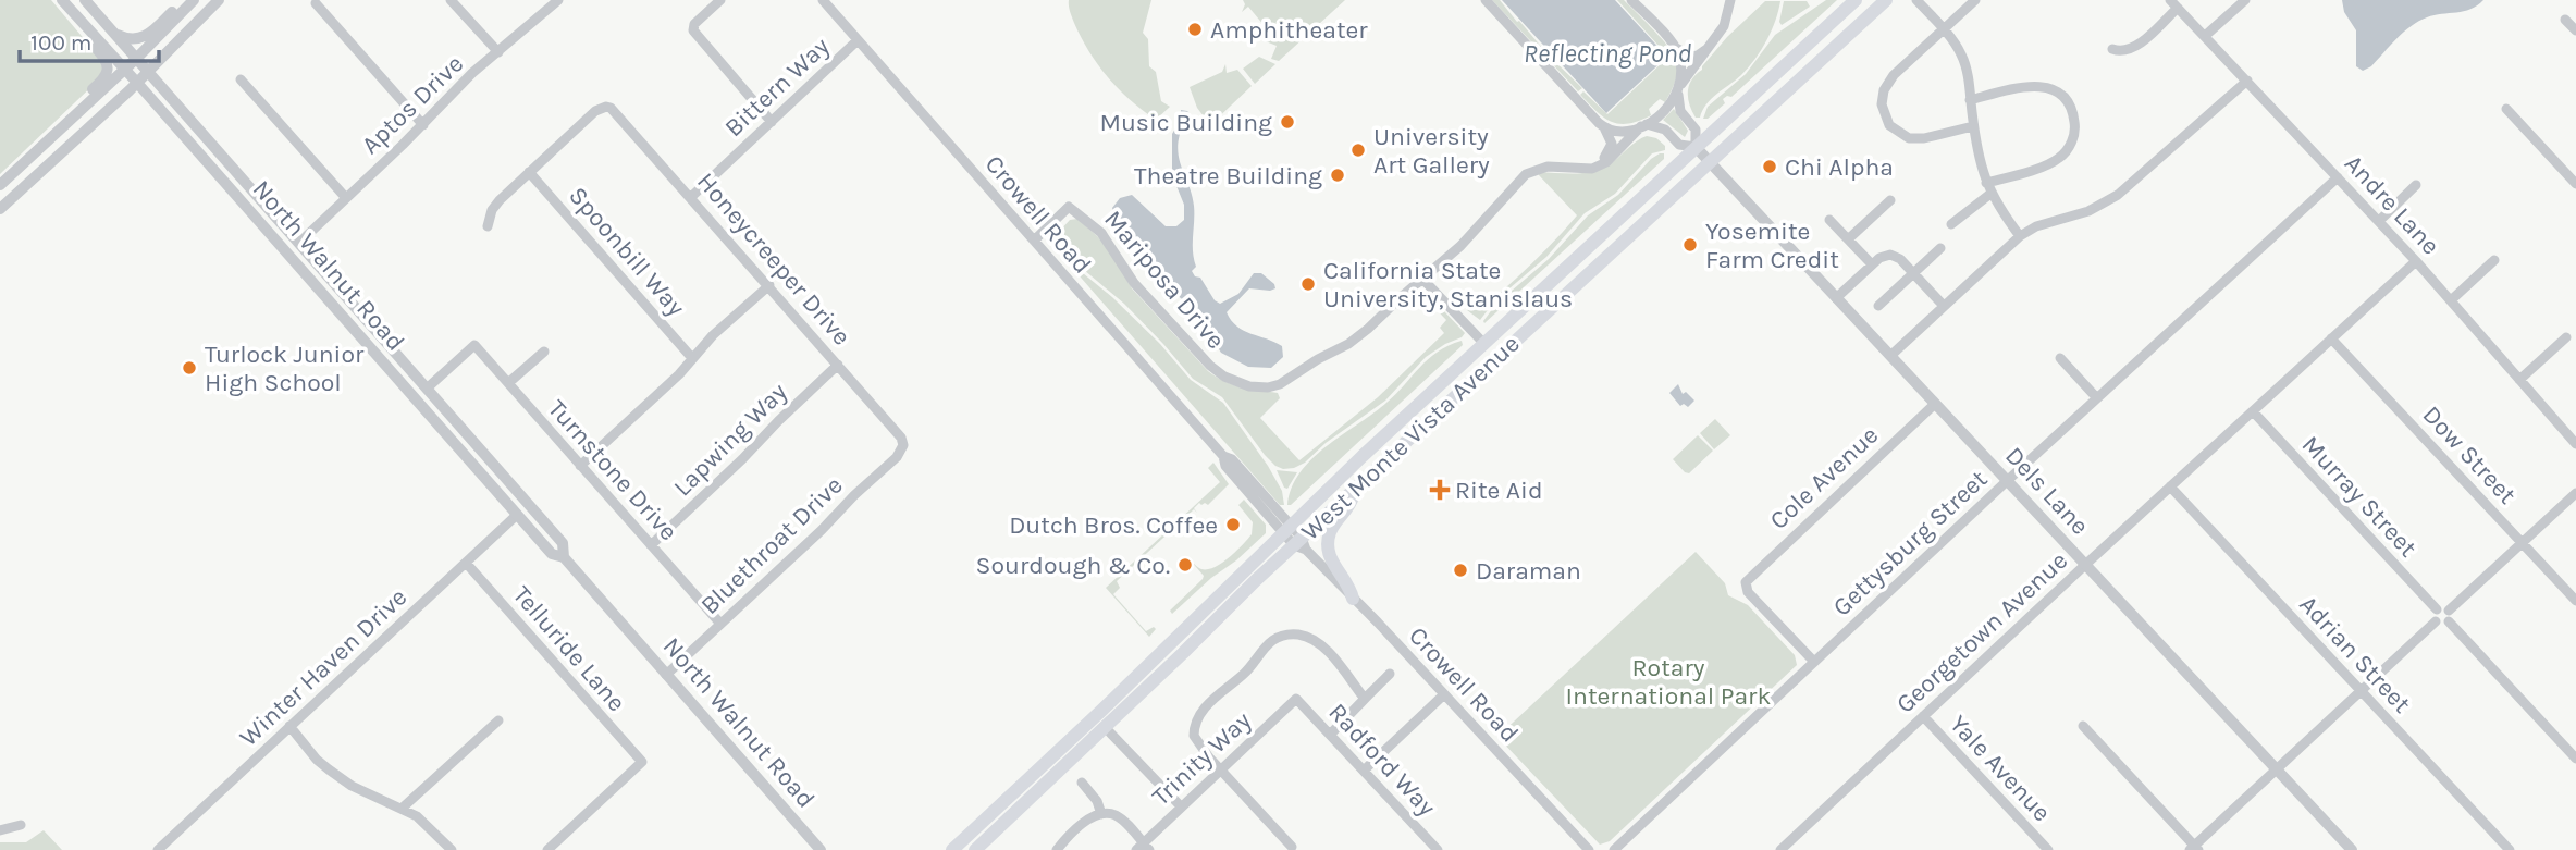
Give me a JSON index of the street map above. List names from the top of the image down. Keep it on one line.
{"streets":{"main road":["West Monte Vista Avenue"],"street":["Bittern Way","Aptos Drive","Andre Lane","Crowell Road","Spoonbill Way","Honeycreeper Drive","North Walnut Road","Mariposa Drive","Lapwing Way","Dow Street","Turnstone Drive","Cole Avenue","Dels Lane","Murray Street","Gettysburg Street","Bluethroat Drive","Georgetown Avenue","Telluride Lane","Adrian Street","Winter Haven Drive","Trinity Way","Radford Way","Yale Avenue"]},"crossings":[["Bittern Way","Crowell Road"],["Bittern Way","Honeycreeper Drive"],["Aptos Drive","North Walnut Road"],["Andre Lane","Gettysburg Street"],["Andre Lane","Georgetown Avenue"],["Crowell Road","Mariposa Drive"],["Crowell Road","West Monte Vista Avenue"],["Spoonbill Way","Honeycreeper Drive"],["Honeycreeper Drive","Lapwing Way"],["Honeycreeper Drive","Bluethroat Drive"],["North Walnut Road","Turnstone Drive"],["North Walnut Road","Bluethroat Drive"],["North Walnut Road","Winter Haven Drive"],["West Monte Vista Avenue","Dels Lane"],["Lapwing Way","Turnstone Drive"],["Dow Street","Georgetown Avenue"],["Turnstone Drive","Bluethroat Drive"],["Cole Avenue","Dels Lane"],["Cole Avenue","Gettysburg Street"],["Dels Lane","Gettysburg Street"],["Dels Lane","Georgetown Avenue"],["Murray Street","Georgetown Avenue"],["Georgetown Avenue","Adrian Street"],["Georgetown Avenue","Yale Avenue"],["Telluride Lane","Winter Haven Drive"],["Trinity Way","Radford Way"]],"water":["Reflecting Pond"],"parks":["Rotary International Park"],"places":{"other":["Amphitheater","Music Building","University Art Gallery","Chi Alpha","Theatre Building","Yosemite Farm Credit","California State University, Stanislaus","Turlock Junior High School","Dutch Bros. Coffee","Sourdough & Co.","Daraman"],"health":["Rite Aid"]},"scale_bar":"100 m"}
